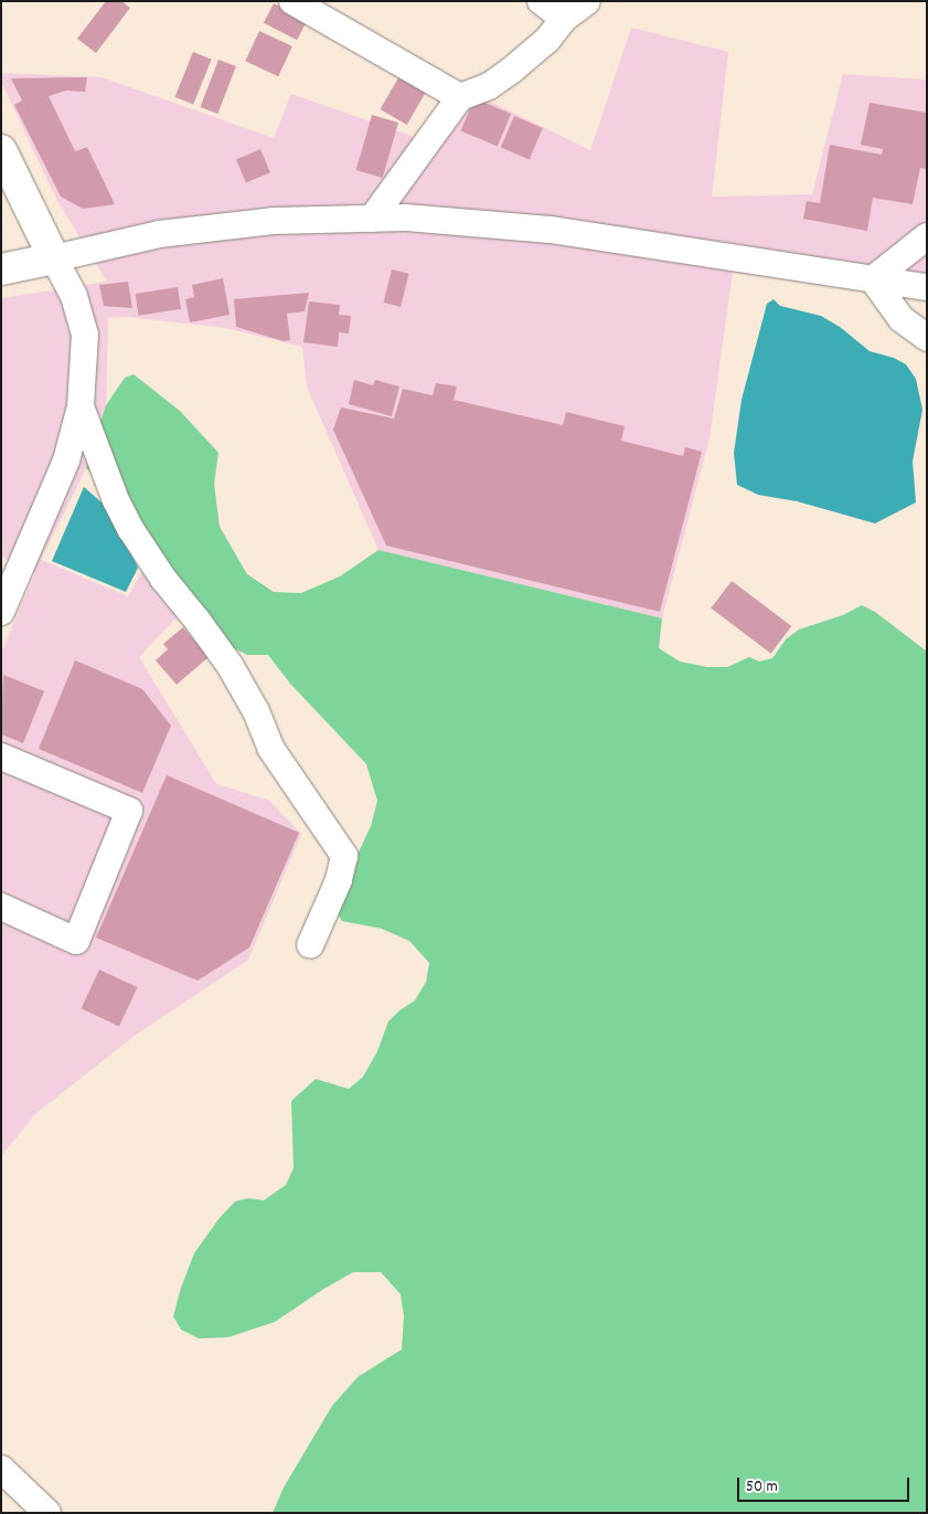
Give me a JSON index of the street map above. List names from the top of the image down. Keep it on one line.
{"scale_bar":"50 m"}
